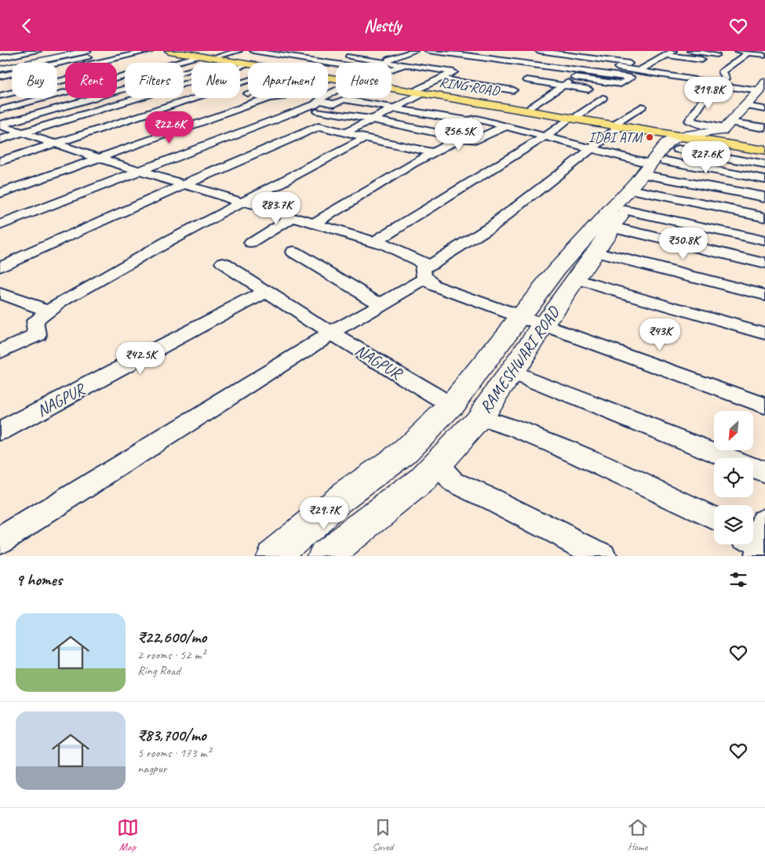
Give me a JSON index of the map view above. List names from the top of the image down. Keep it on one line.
{"streets":{"highway":["RING ROAD"],"main road":["RAMESHWARI ROAD"],"street":["NAGPUR"]},"crossings":[["RING ROAD","RAMESHWARI ROAD"]],"places":["IDBI ATM"],"north":"bottom left","page":{"header":"Nestly","chip":["Buy","Rent","Filters","New","Apartment","House"],"price":["₹19.8K","₹22.6K","₹56.5K","₹27.6K","₹83.7K","₹50.8K","₹43K","₹42.5K","₹29.7K"],"heading":"9 homes","list":[{"name":"₹22,600/mo","note":"2 rooms · 52 m² · Ring Road"},{"name":"₹83,700/mo","note":"5 rooms · 173 m² · nagpur"}],"tabs":["Map","Saved","Home"]}}
